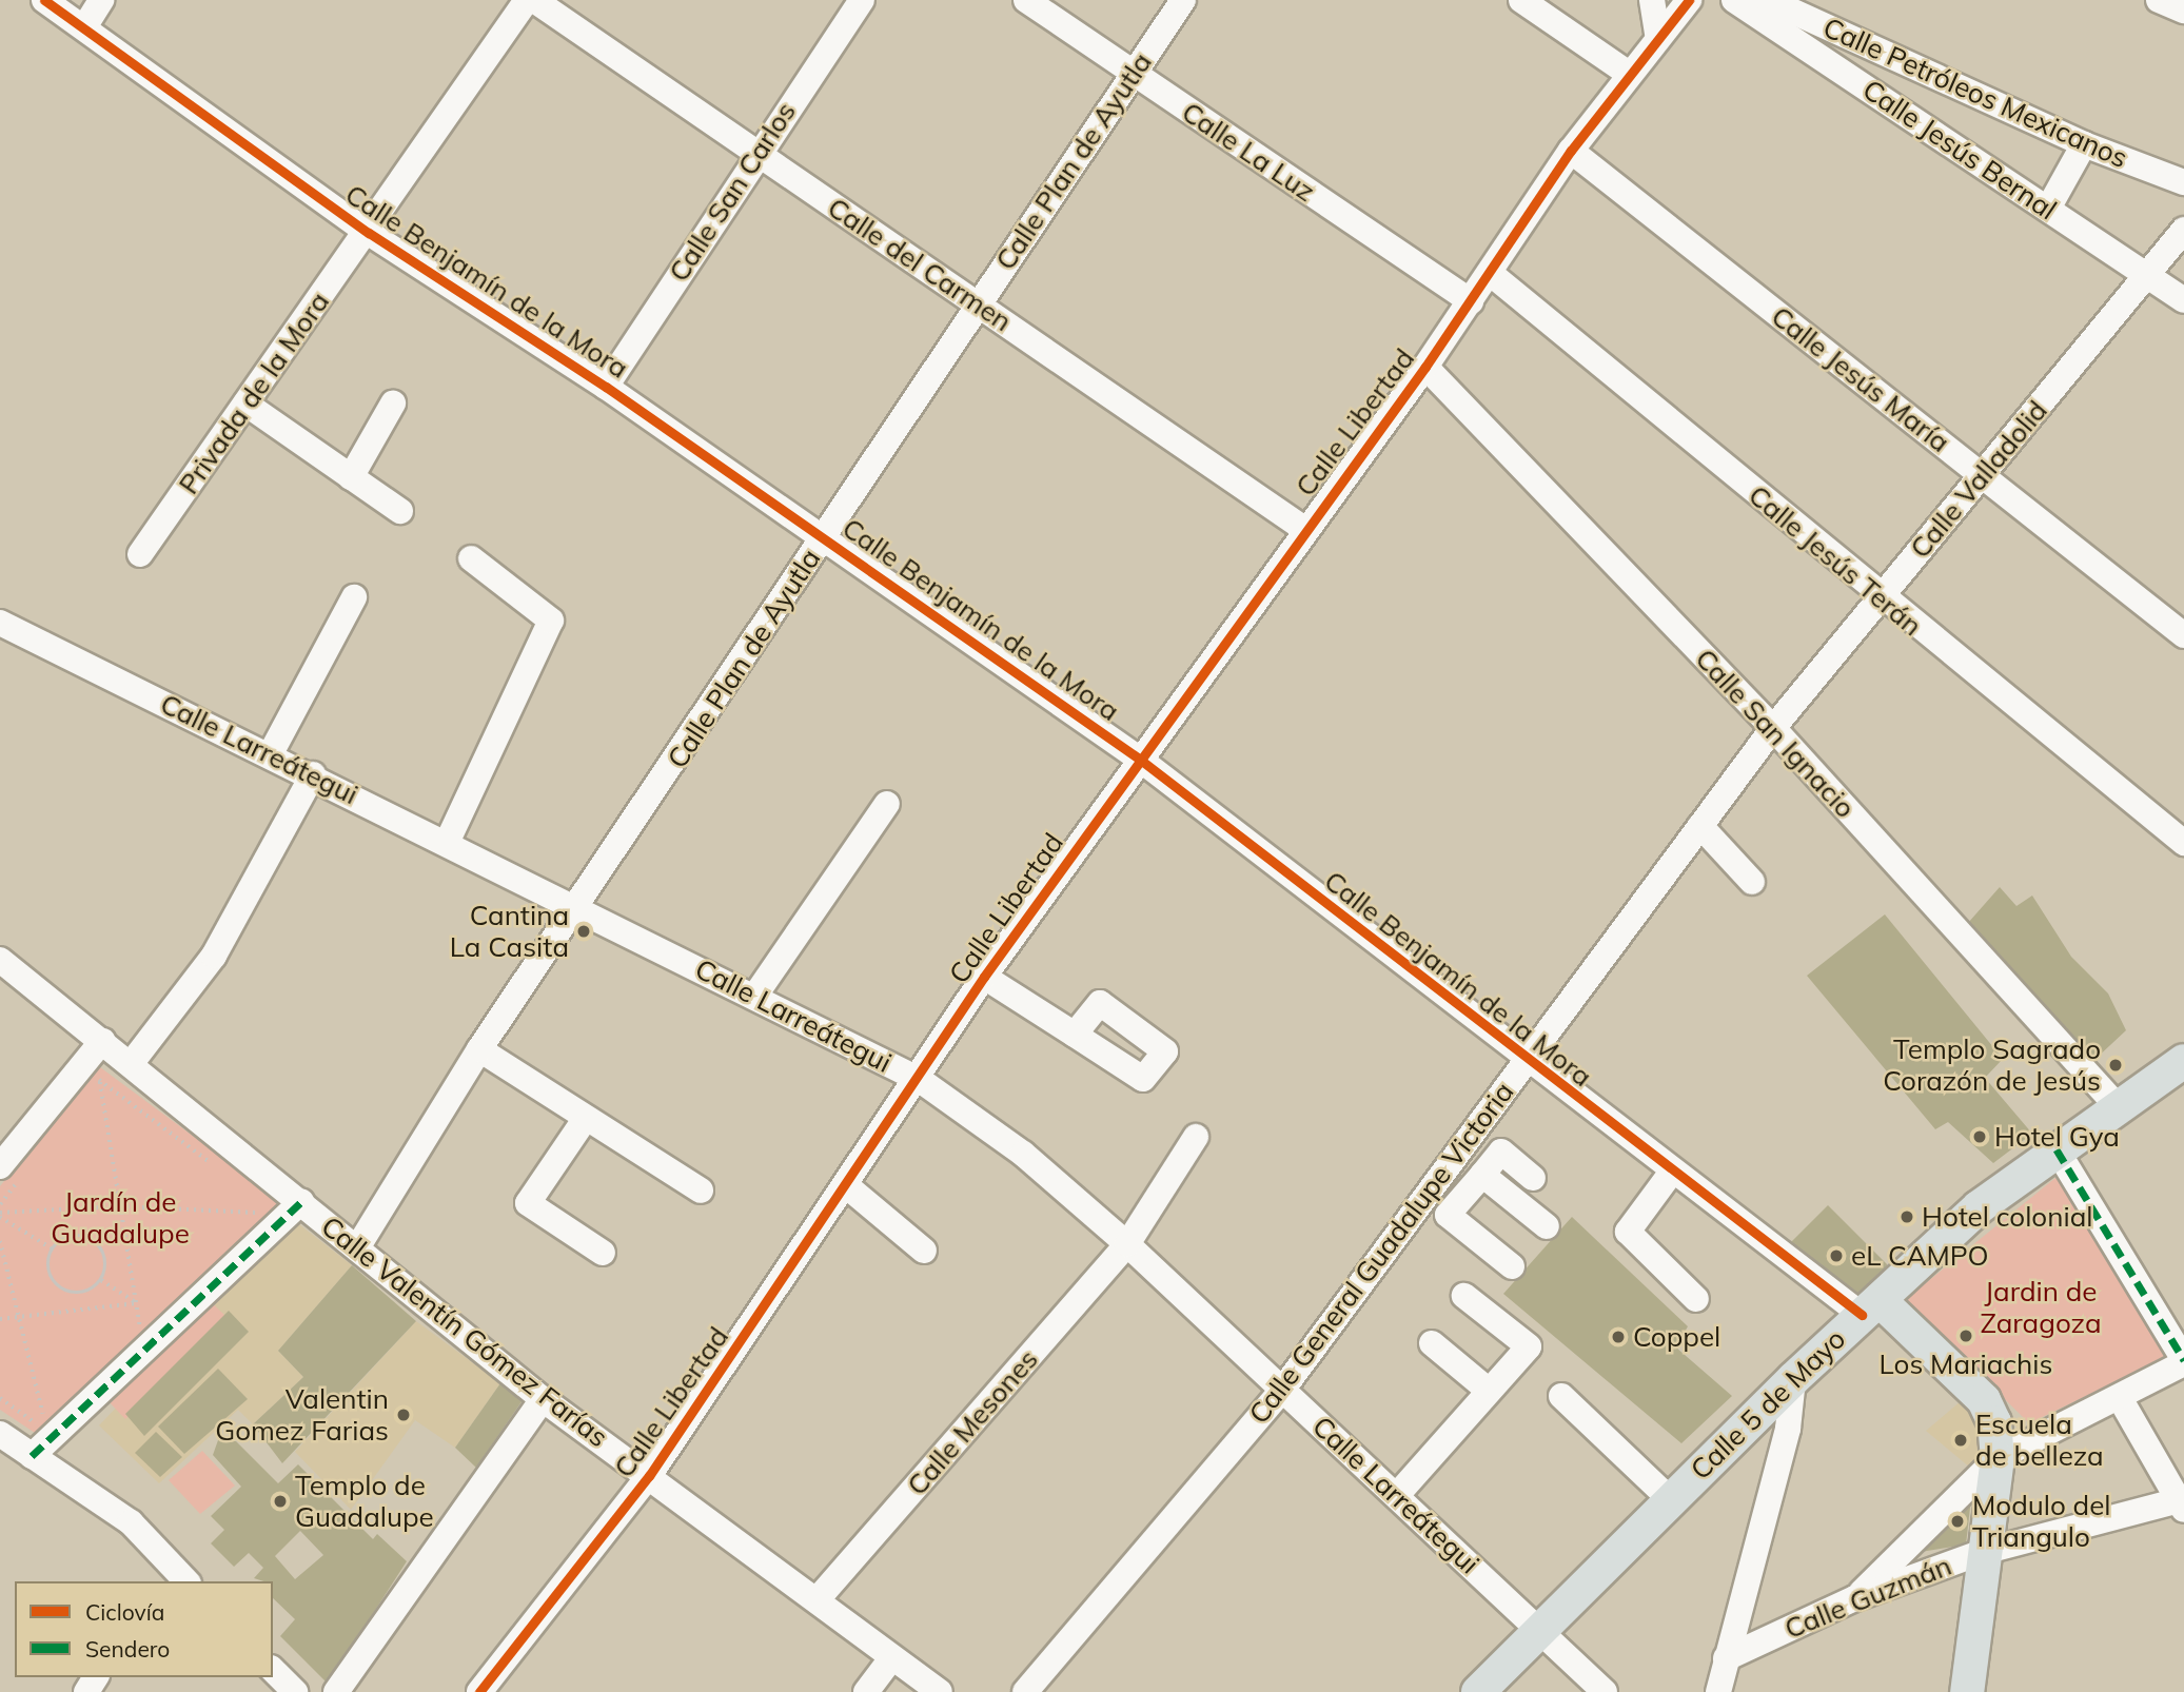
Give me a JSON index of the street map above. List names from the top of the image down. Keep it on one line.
{"streets":{"main road":["Calle 5 de Mayo"],"street":["Calle Petróleos Mexicanos","Calle Jesús Bernal","Calle La Luz","Calle Plan de Ayutla","Calle San Carlos","Calle del Carmen","Calle Benjamín de la Mora","Calle Jesús María","Privada de la Mora","Calle Libertad","Calle Valladolid","Calle Jesús Terán","Calle San Ignacio","Calle Larreátegui","Calle General Guadalupe Victoria","Calle Valentín Gómez Farías","Calle Mesones","Calle Guzmán"]},"crossings":[["Calle Jesús Bernal","Calle Valladolid"],["Calle La Luz","Calle Plan de Ayutla"],["Calle La Luz","Calle Libertad"],["Calle Plan de Ayutla","Calle del Carmen"],["Calle Plan de Ayutla","Calle Benjamín de la Mora"],["Calle Plan de Ayutla","Calle Larreátegui"],["Calle Plan de Ayutla","Calle Valentín Gómez Farías"],["Calle San Carlos","Calle del Carmen"],["Calle San Carlos","Calle Benjamín de la Mora"],["Calle del Carmen","Calle Libertad"],["Calle Benjamín de la Mora","Privada de la Mora"],["Calle Benjamín de la Mora","Calle Libertad"],["Calle Benjamín de la Mora","Calle General Guadalupe Victoria"],["Calle Benjamín de la Mora","Calle 5 de Mayo"],["Calle Jesús María","Calle Libertad"],["Calle Jesús María","Calle Valladolid"],["Calle Libertad","Calle Jesús Terán"],["Calle Libertad","Calle San Ignacio"],["Calle Libertad","Calle Larreátegui"],["Calle Libertad","Calle Valentín Gómez Farías"],["Calle Valladolid","Calle Jesús Terán"],["Calle Valladolid","Calle San Ignacio"],["Calle Valladolid","Calle General Guadalupe Victoria"],["Calle San Ignacio","Calle General Guadalupe Victoria"],["Calle San Ignacio","Calle 5 de Mayo"],["Calle Larreátegui","Calle General Guadalupe Victoria"],["Calle Larreátegui","Calle 5 de Mayo"],["Calle Larreátegui","Calle Mesones"],["Calle Valentín Gómez Farías","Calle Mesones"]],"parks":["Jardín de Guadalupe","Jardin de Zaragoza"],"places":["Cantina La Casita","Templo Sagrado Corazón de Jesús","Hotel Gya","Hotel colonial","eL CAMPO","Los Mariachis","Coppel","Valentin Gomez Farias","Escuela de belleza","Templo de Guadalupe","Modulo del Triangulo"],"legend":["Ciclovía","Sendero"]}
